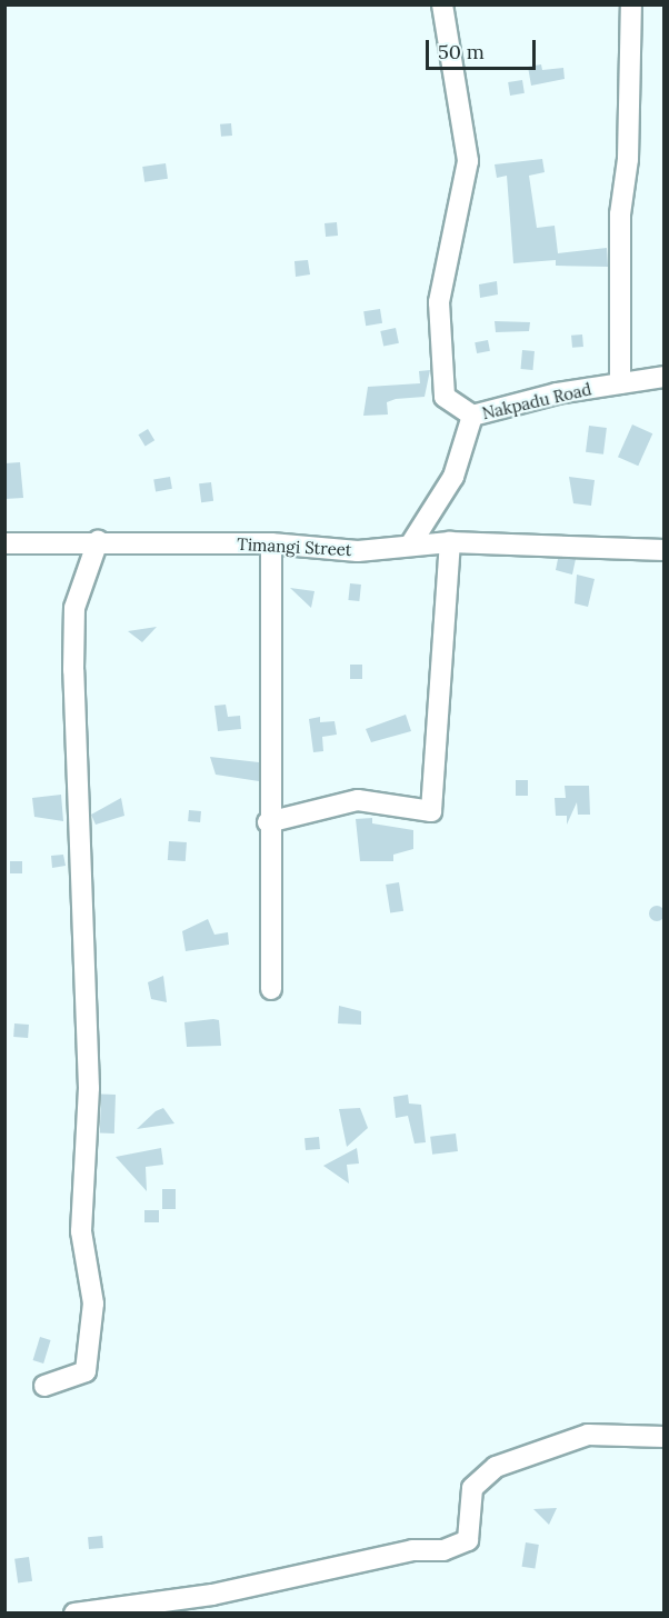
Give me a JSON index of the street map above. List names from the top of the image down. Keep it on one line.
{"streets":{"street":["Nakpadu Road","Timangi Street"]},"crossings":[["Nakpadu Road","Timangi Street"]],"scale_bar":"50 m"}
